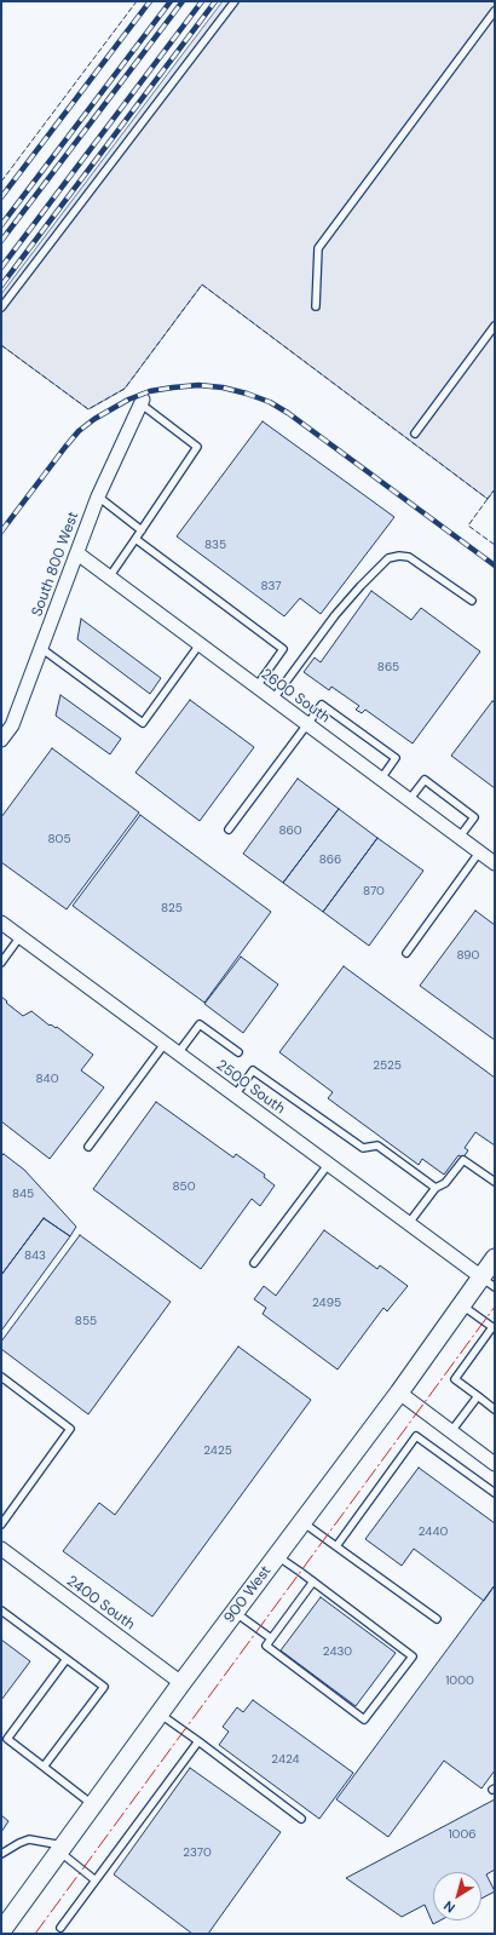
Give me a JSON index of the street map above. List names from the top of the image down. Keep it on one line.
{"streets":{"main road":["900 West"],"street":["South 800 West","2600 South","2500 South","2400 South"]},"crossings":[["South 800 West","2600 South"],["2500 South","900 West"],["900 West","2400 South"]],"house_numbers":["835","837","865","860","805","866","870","825","890","2525","840","850","845","843","2495","855","2425","2440","2430","1000","2424","1006","2370"],"north":"bottom left"}
